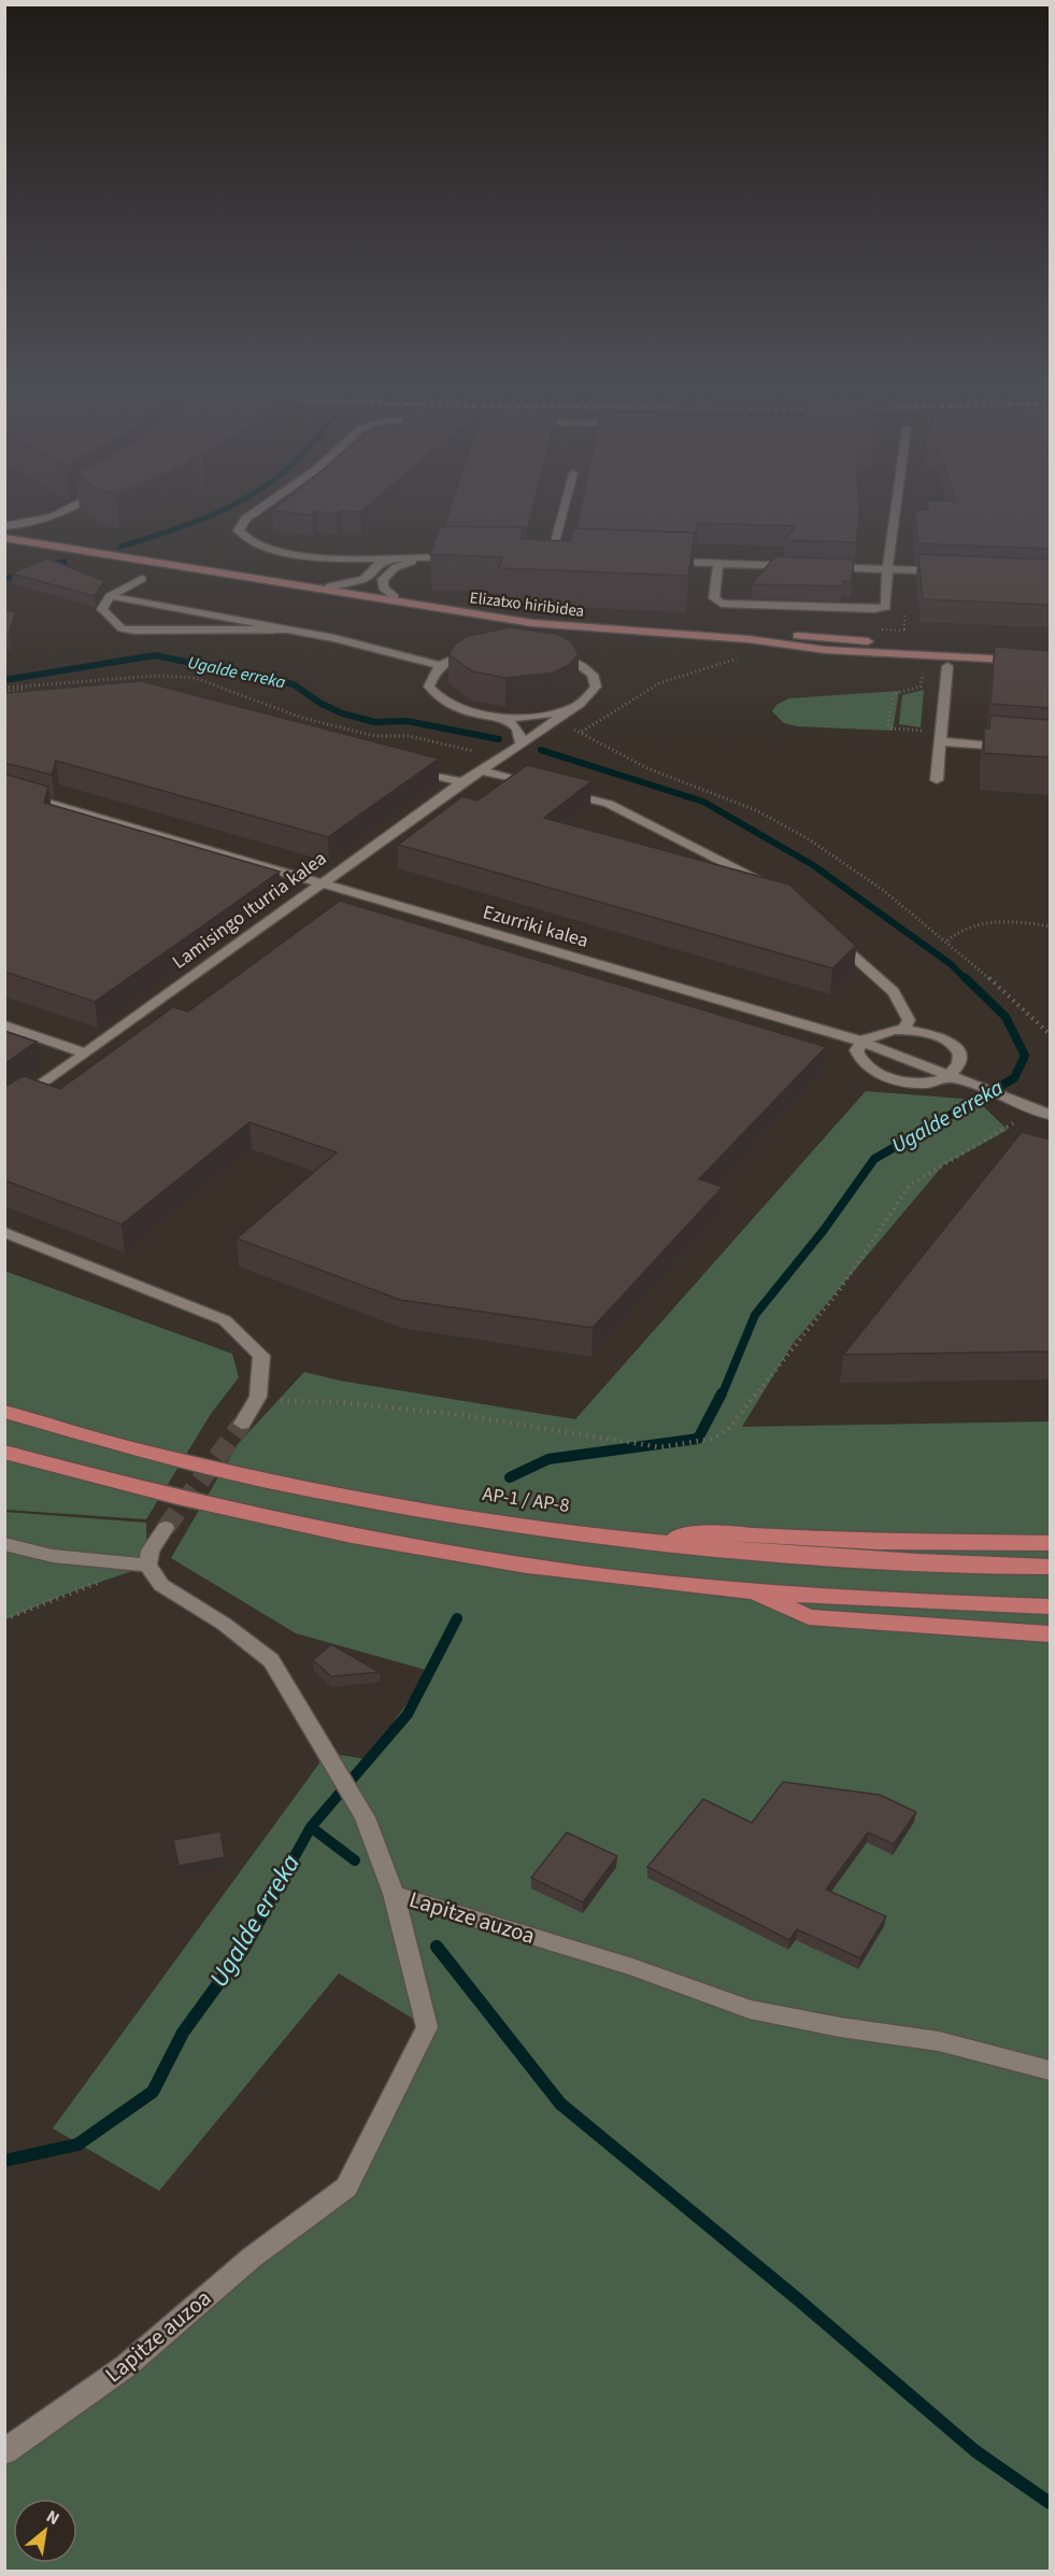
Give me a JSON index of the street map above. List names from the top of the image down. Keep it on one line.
{"streets":{"highway":["AP-1 / AP-8"],"main road":["Elizatxo hiribidea"],"street":["Lamisingo Iturria kalea","Ezurriki kalea","Lapitze auzoa"]},"crossings":[["Lamisingo Iturria kalea","Ezurriki kalea"]],"water":["Ugalde erreka"],"north":"top right"}
